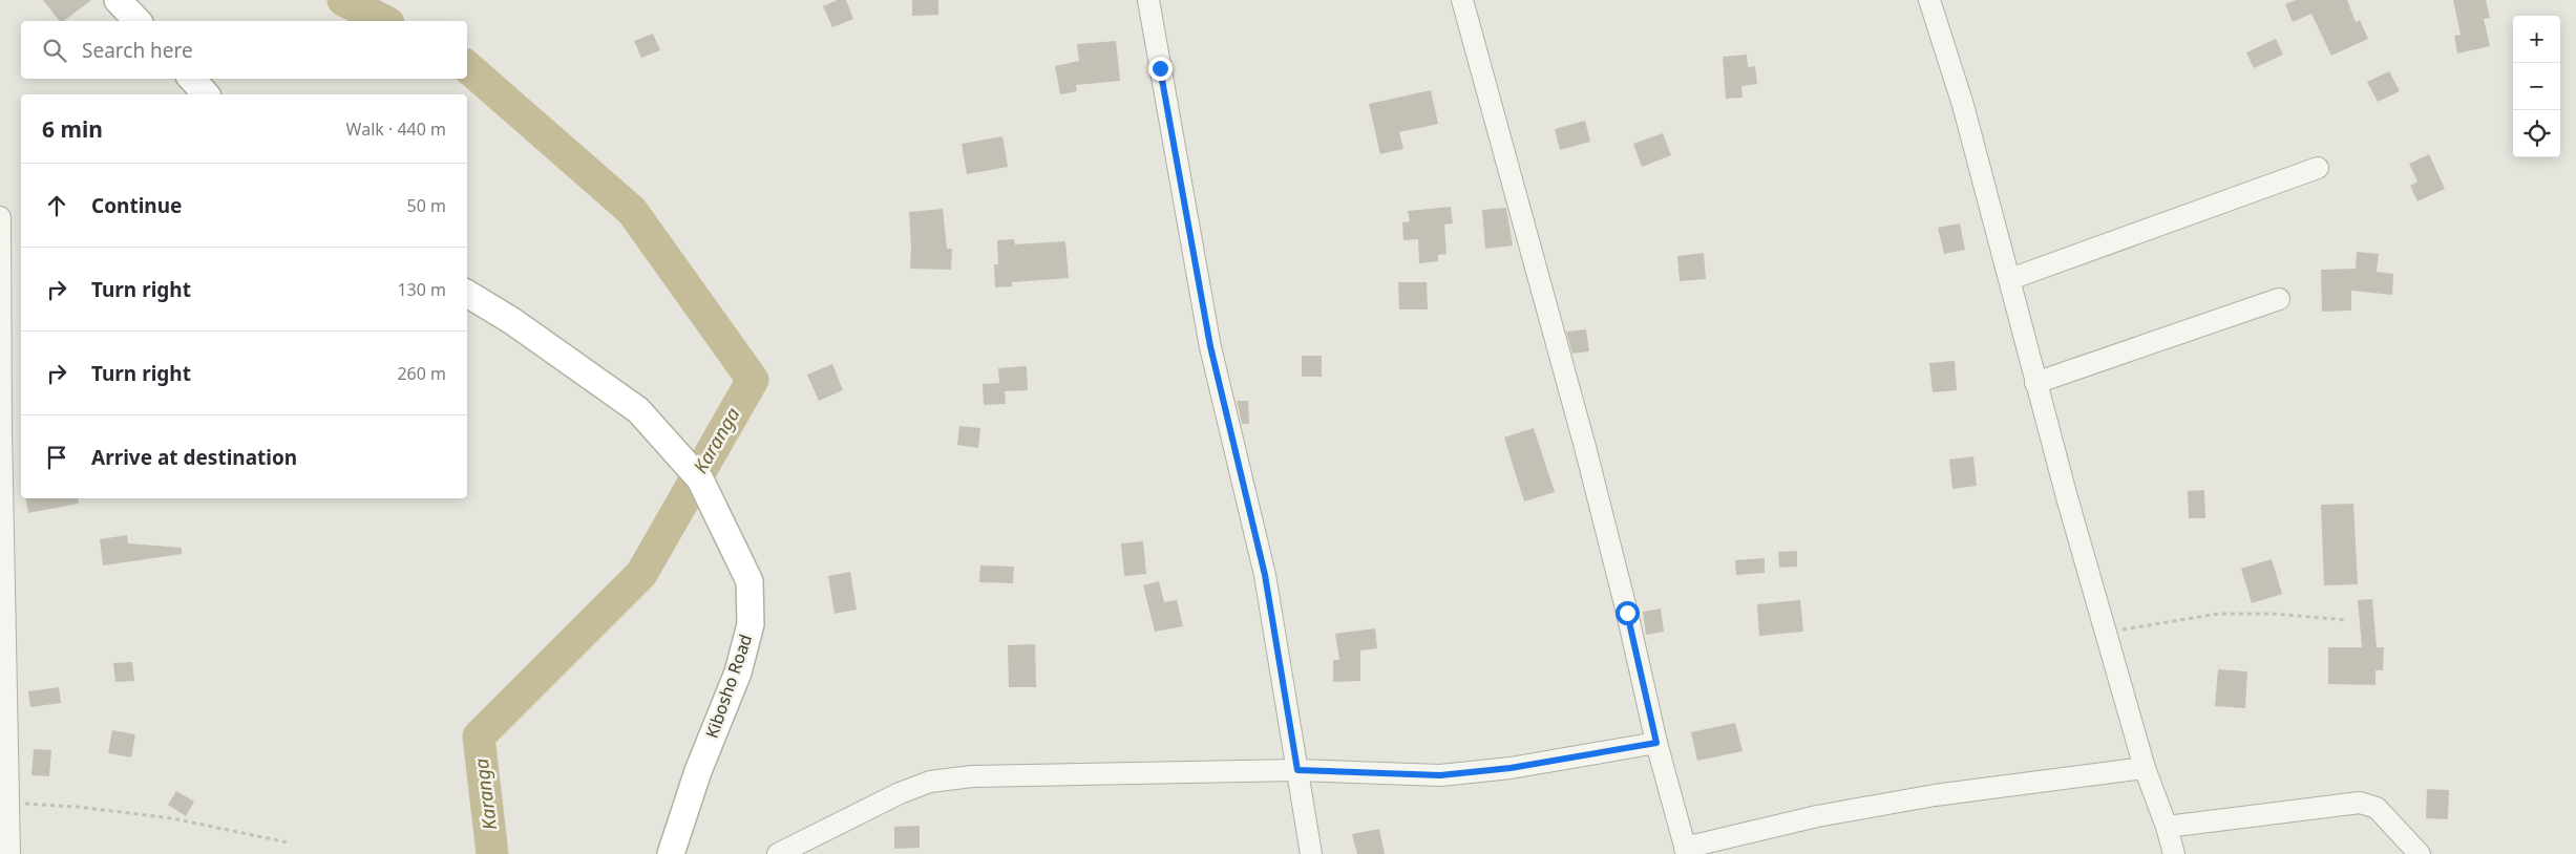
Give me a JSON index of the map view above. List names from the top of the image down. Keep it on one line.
{"streets":{"main road":["Kibosho Road"]},"water":["Karanga"],"page":{"map_buttons":["+","−"],"search":"Search here","heading":["6 min","Walk · 440 m"],"list":[["Continue","50 m"],["Turn right","130 m"],["Turn right","260 m"],"Arrive at destination"]}}
